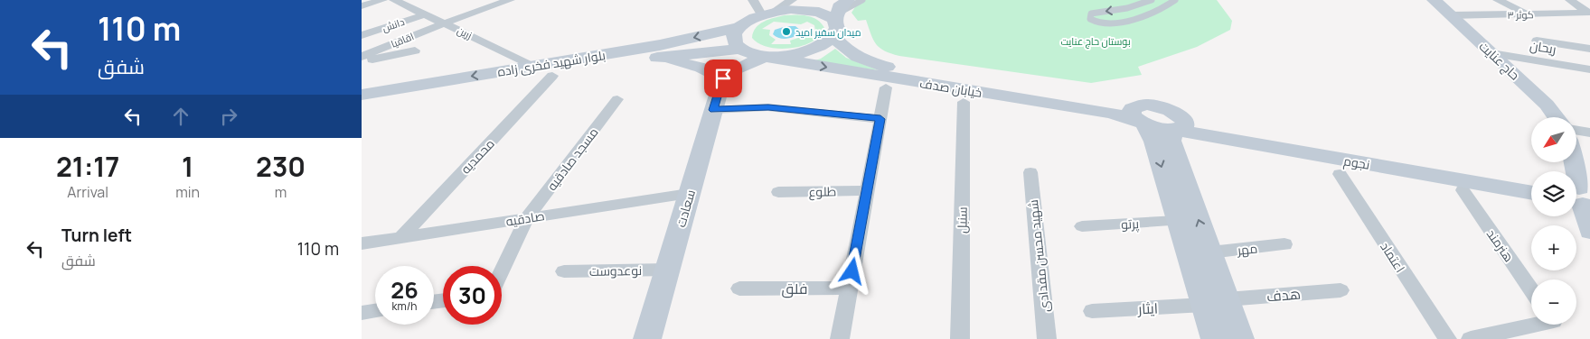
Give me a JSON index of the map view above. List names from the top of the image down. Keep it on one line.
{"streets":{"main road":["حاج عنایت","بلوار شهید فخری زاده","خیابان صدف","نجوم","سعادت"],"street":["کوثر ۳","دانش","زرین","اقاقیا","ریحان","محمدیه","مسجد صادقیه","طلوع","صادقیه","سنبل","پرتو","هنرمند","مهر","شهید محسن مقدادی","اعتماد","نوعدوست","فلق","هدف","ایثار"]},"crossings":[["کوثر ۳","حاج عنایت"],["دانش","زرین"],["زرین","اقاقیا"],["زرین","بلوار شهید فخری زاده"],["ریحان","حاج عنایت"],["بلوار شهید فخری زاده","محمدیه"],["محمدیه","صادقیه"],["مسجد صادقیه","صادقیه"],["سعادت","صادقیه"],["سعادت","نوعدوست"],["هدف","ایثار"]],"parks":["بوستان حاج عنایت"],"places":["میدان سفیر امید"],"north":"bottom left","page":{"turn":["110 m","شفق"],"map_buttons":["+","−"],"eta":["21:17","Arrival","1","min","230","m"],"list":[{"name":"Turn left","note":"شفق","value":"110 m"}],"speed":"26 km/h","limit":"30"}}
